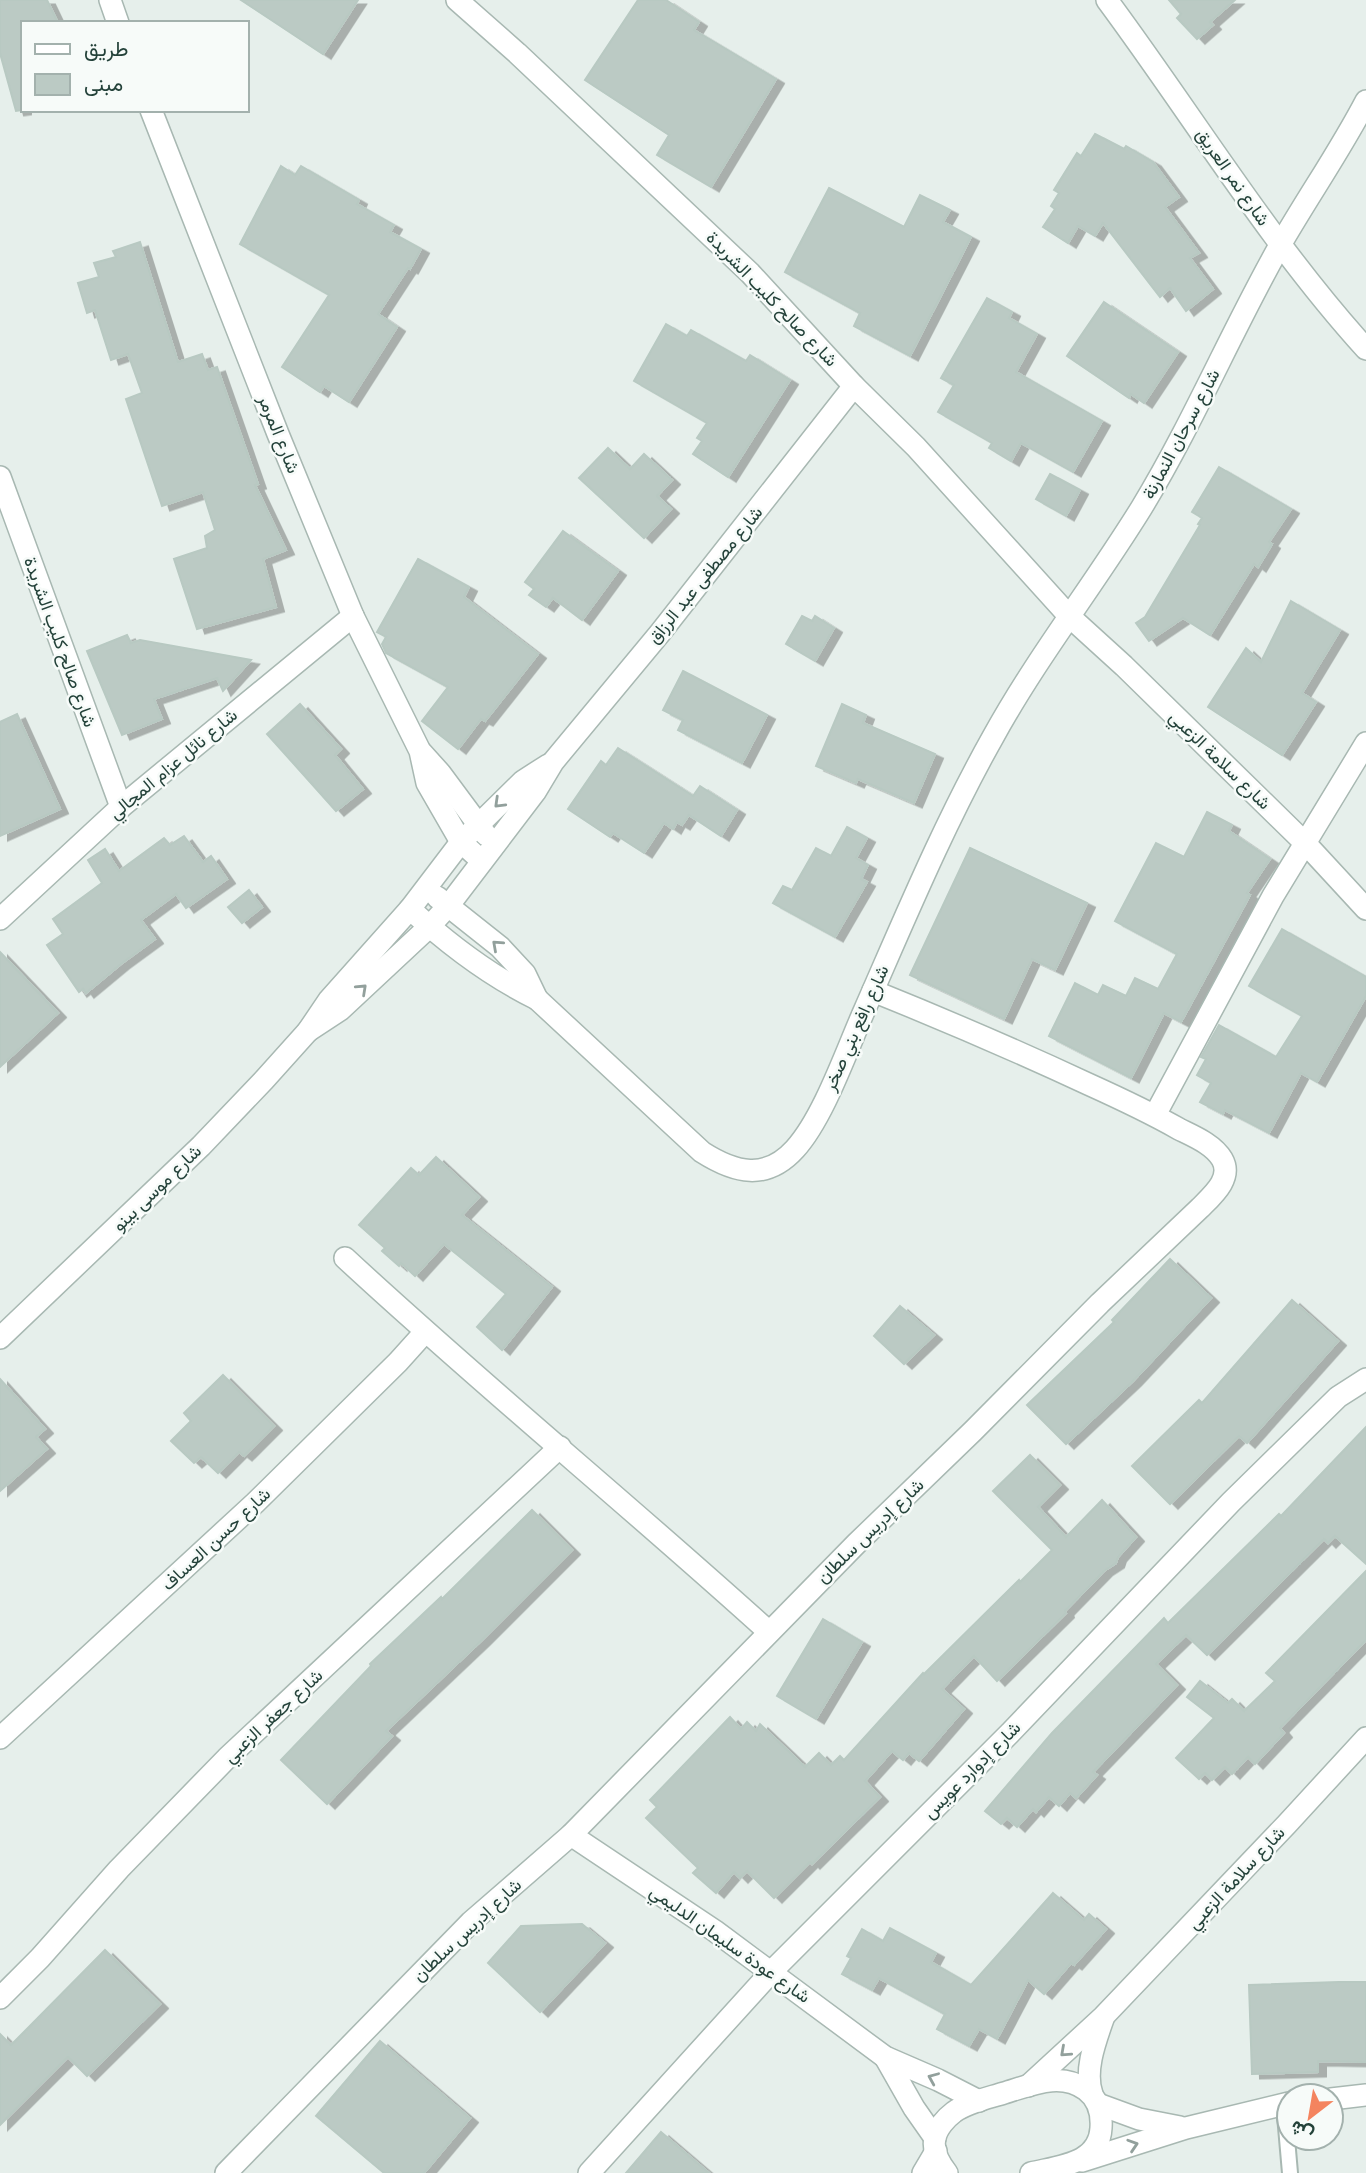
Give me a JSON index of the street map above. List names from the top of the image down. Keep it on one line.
{"streets":{"street":["شارع نمر العريق","شارع صالح كليب الشريدة","شارع المرمر","شارع سرحان النمارنة","شارع مصطفى عبد الرزاق","شارع سلامة الزعبي","شارع نائل عزام المجالي","شارع رافع بني صخر","شارع موسى بينو","شارع إدريس سلطان","شارع حسن العساف","شارع جعفر الزعبي","شارع إدوارد عويس","شارع عودة سليمان الدليمي"]},"crossings":[["شارع نمر العريق","شارع سرحان النمارنة"],["شارع صالح كليب الشريدة","شارع سرحان النمارنة"],["شارع صالح كليب الشريدة","شارع مصطفى عبد الرزاق"],["شارع صالح كليب الشريدة","شارع سلامة الزعبي"],["شارع صالح كليب الشريدة","شارع نائل عزام المجالي"],["شارع صالح كليب الشريدة","شارع رافع بني صخر"],["شارع المرمر","شارع مصطفى عبد الرزاق"],["شارع المرمر","شارع نائل عزام المجالي"],["شارع سرحان النمارنة","شارع سلامة الزعبي"],["شارع سرحان النمارنة","شارع رافع بني صخر"],["شارع مصطفى عبد الرزاق","شارع رافع بني صخر"],["شارع مصطفى عبد الرزاق","شارع موسى بينو"],["شارع سلامة الزعبي","شارع رافع بني صخر"],["شارع رافع بني صخر","شارع موسى بينو"],["شارع رافع بني صخر","شارع إدريس سلطان"],["شارع إدريس سلطان","شارع عودة سليمان الدليمي"],["شارع إدوارد عويس","شارع عودة سليمان الدليمي"]],"legend":["طريق","مبنى"],"north":"bottom left"}
